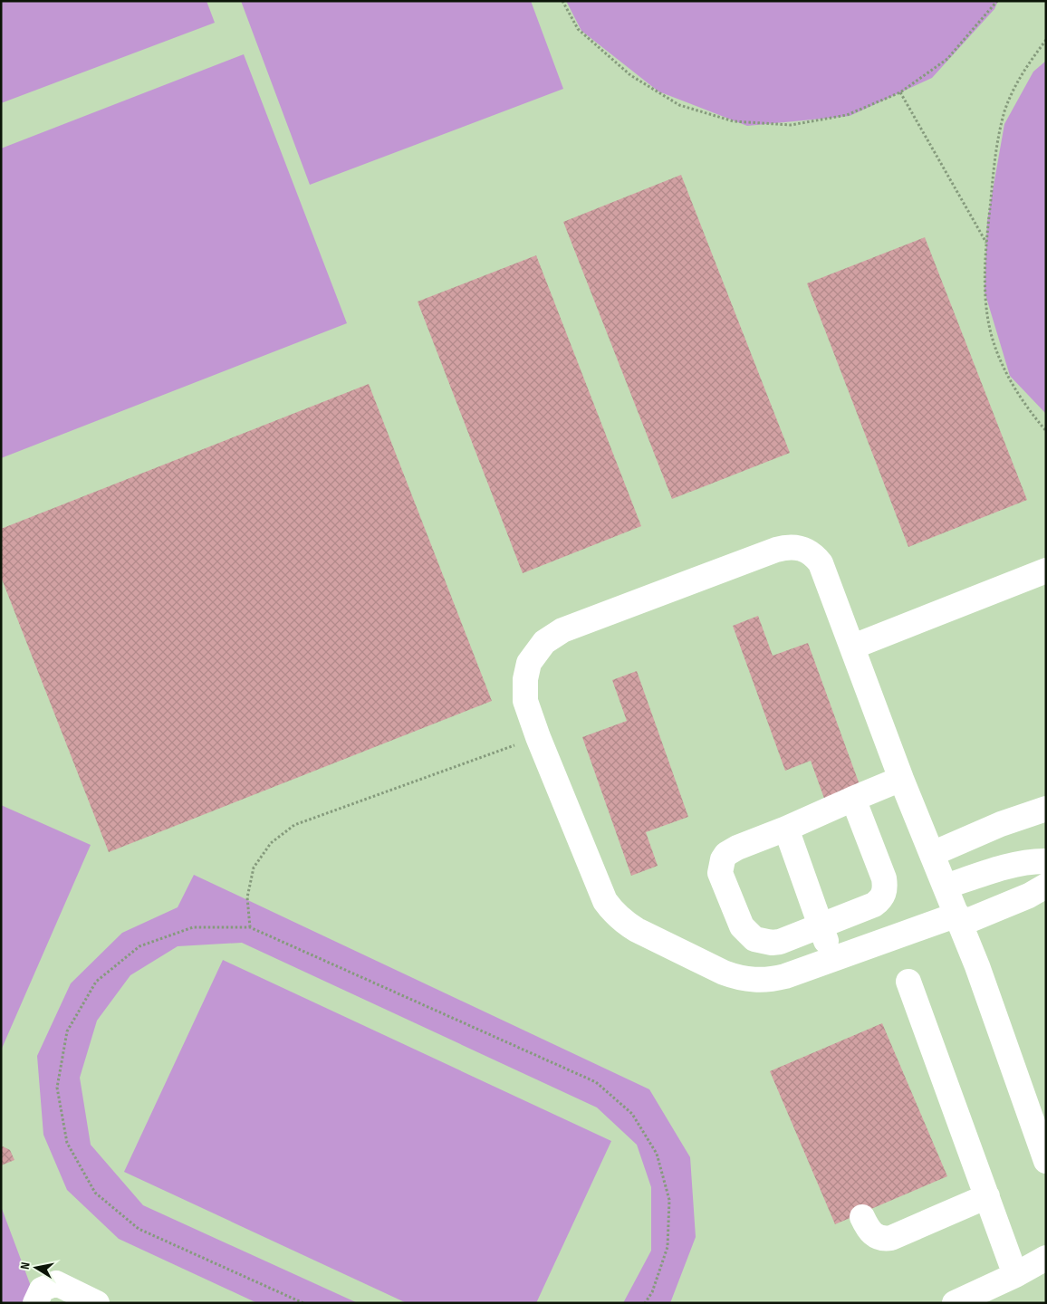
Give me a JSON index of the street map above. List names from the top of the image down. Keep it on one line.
{"north":"left"}
